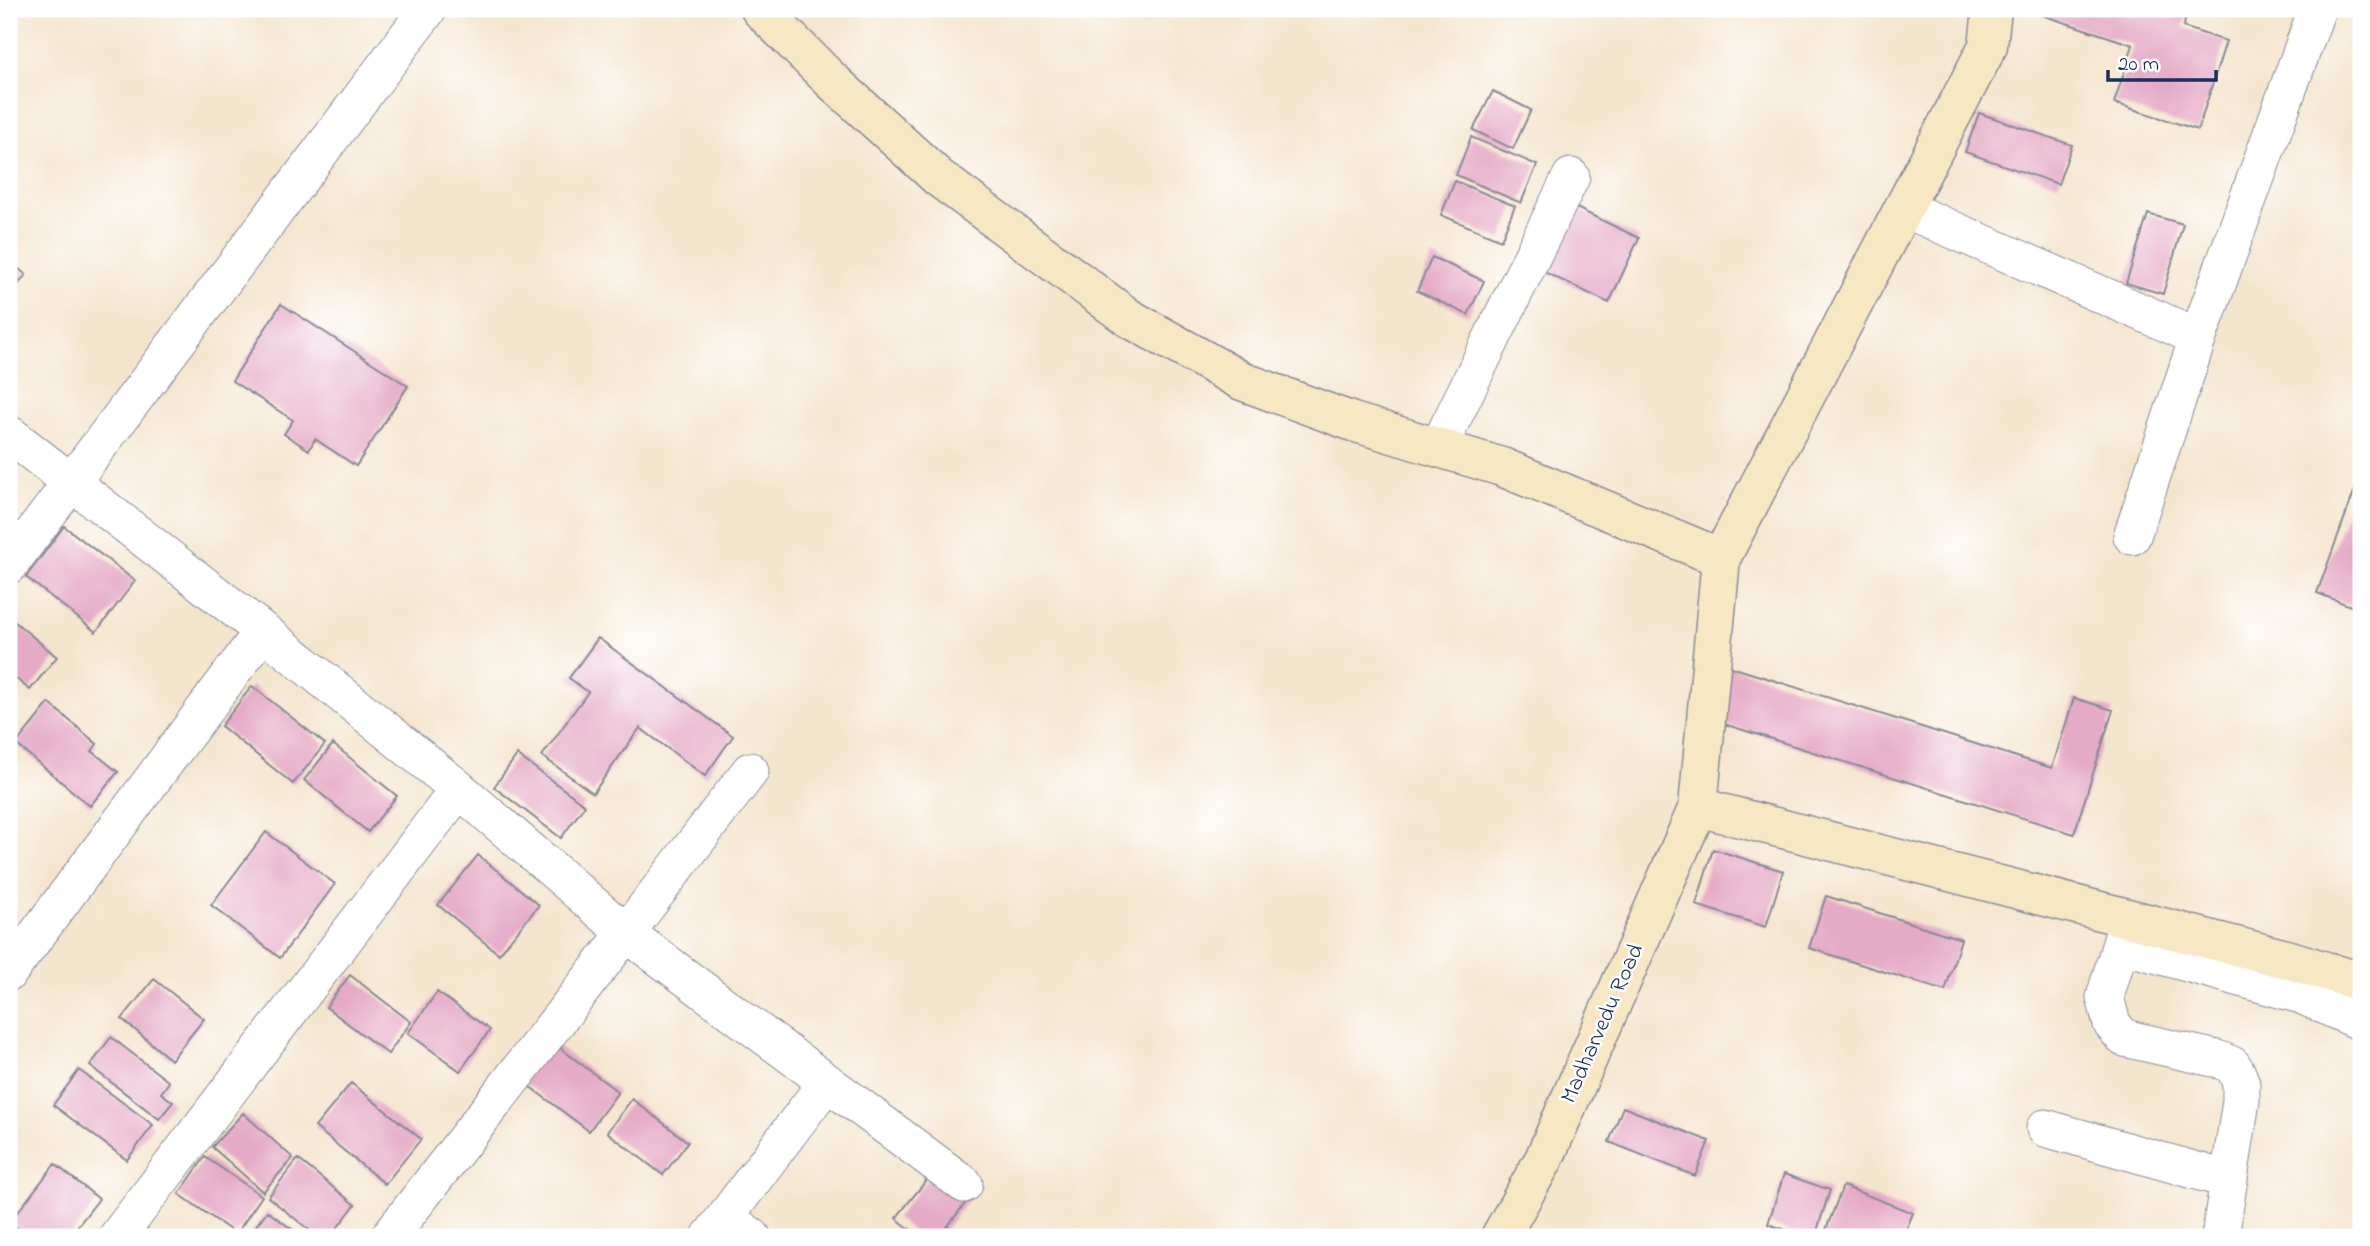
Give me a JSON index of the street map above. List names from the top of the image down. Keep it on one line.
{"streets":{"street":["Madharvedu Road"]},"scale_bar":"20 m"}
